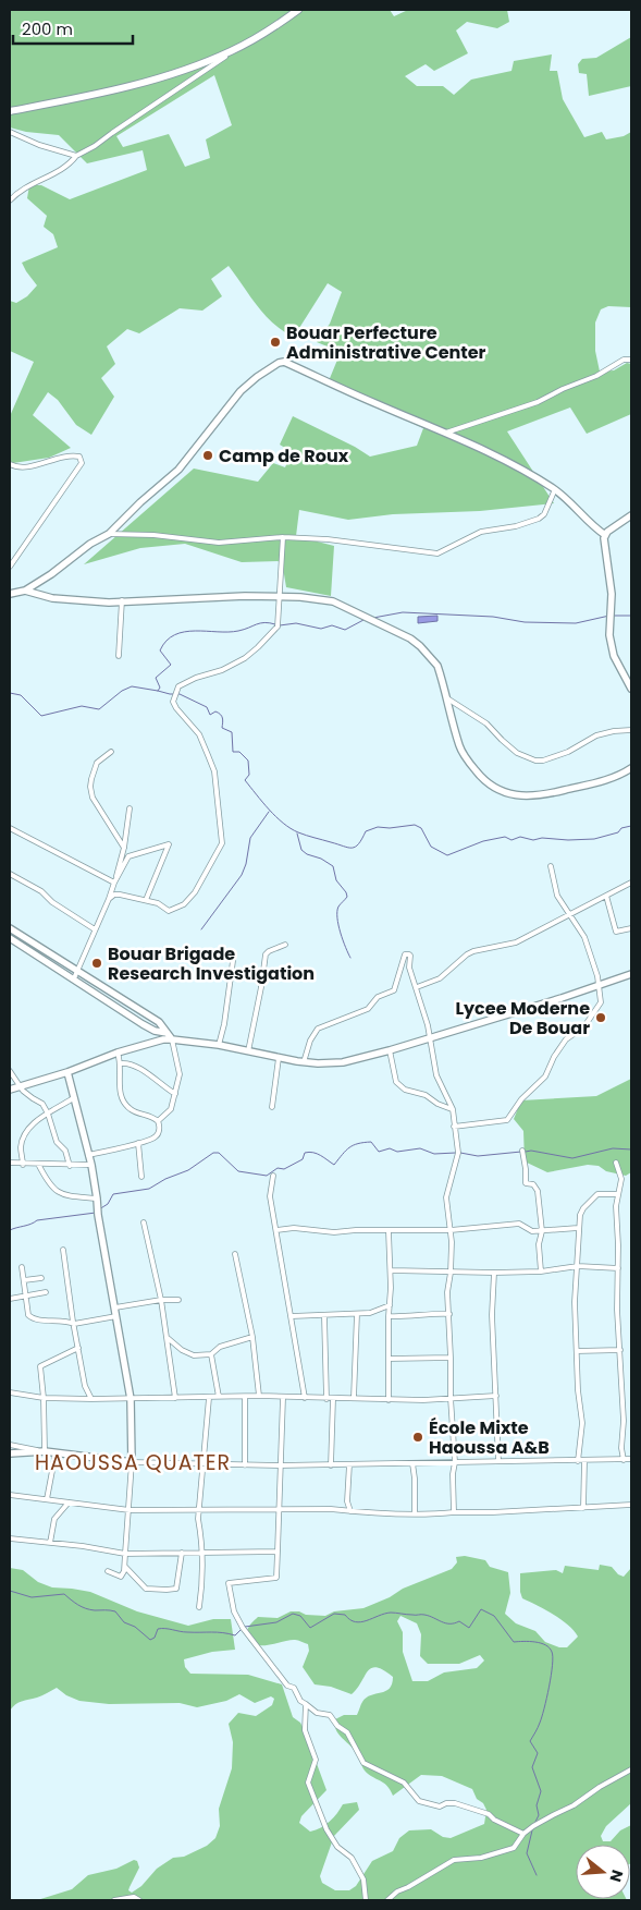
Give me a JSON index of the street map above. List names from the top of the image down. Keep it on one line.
{"districts":["HAOUSSA QUATER"],"places":["Bouar Perfecture Administrative Center","Camp de Roux","Bouar Brigade Research Investigation","Lycee Moderne De Bouar","École Mixte Haoussa A&B"],"scale_bar":"200 m","north":"right"}
